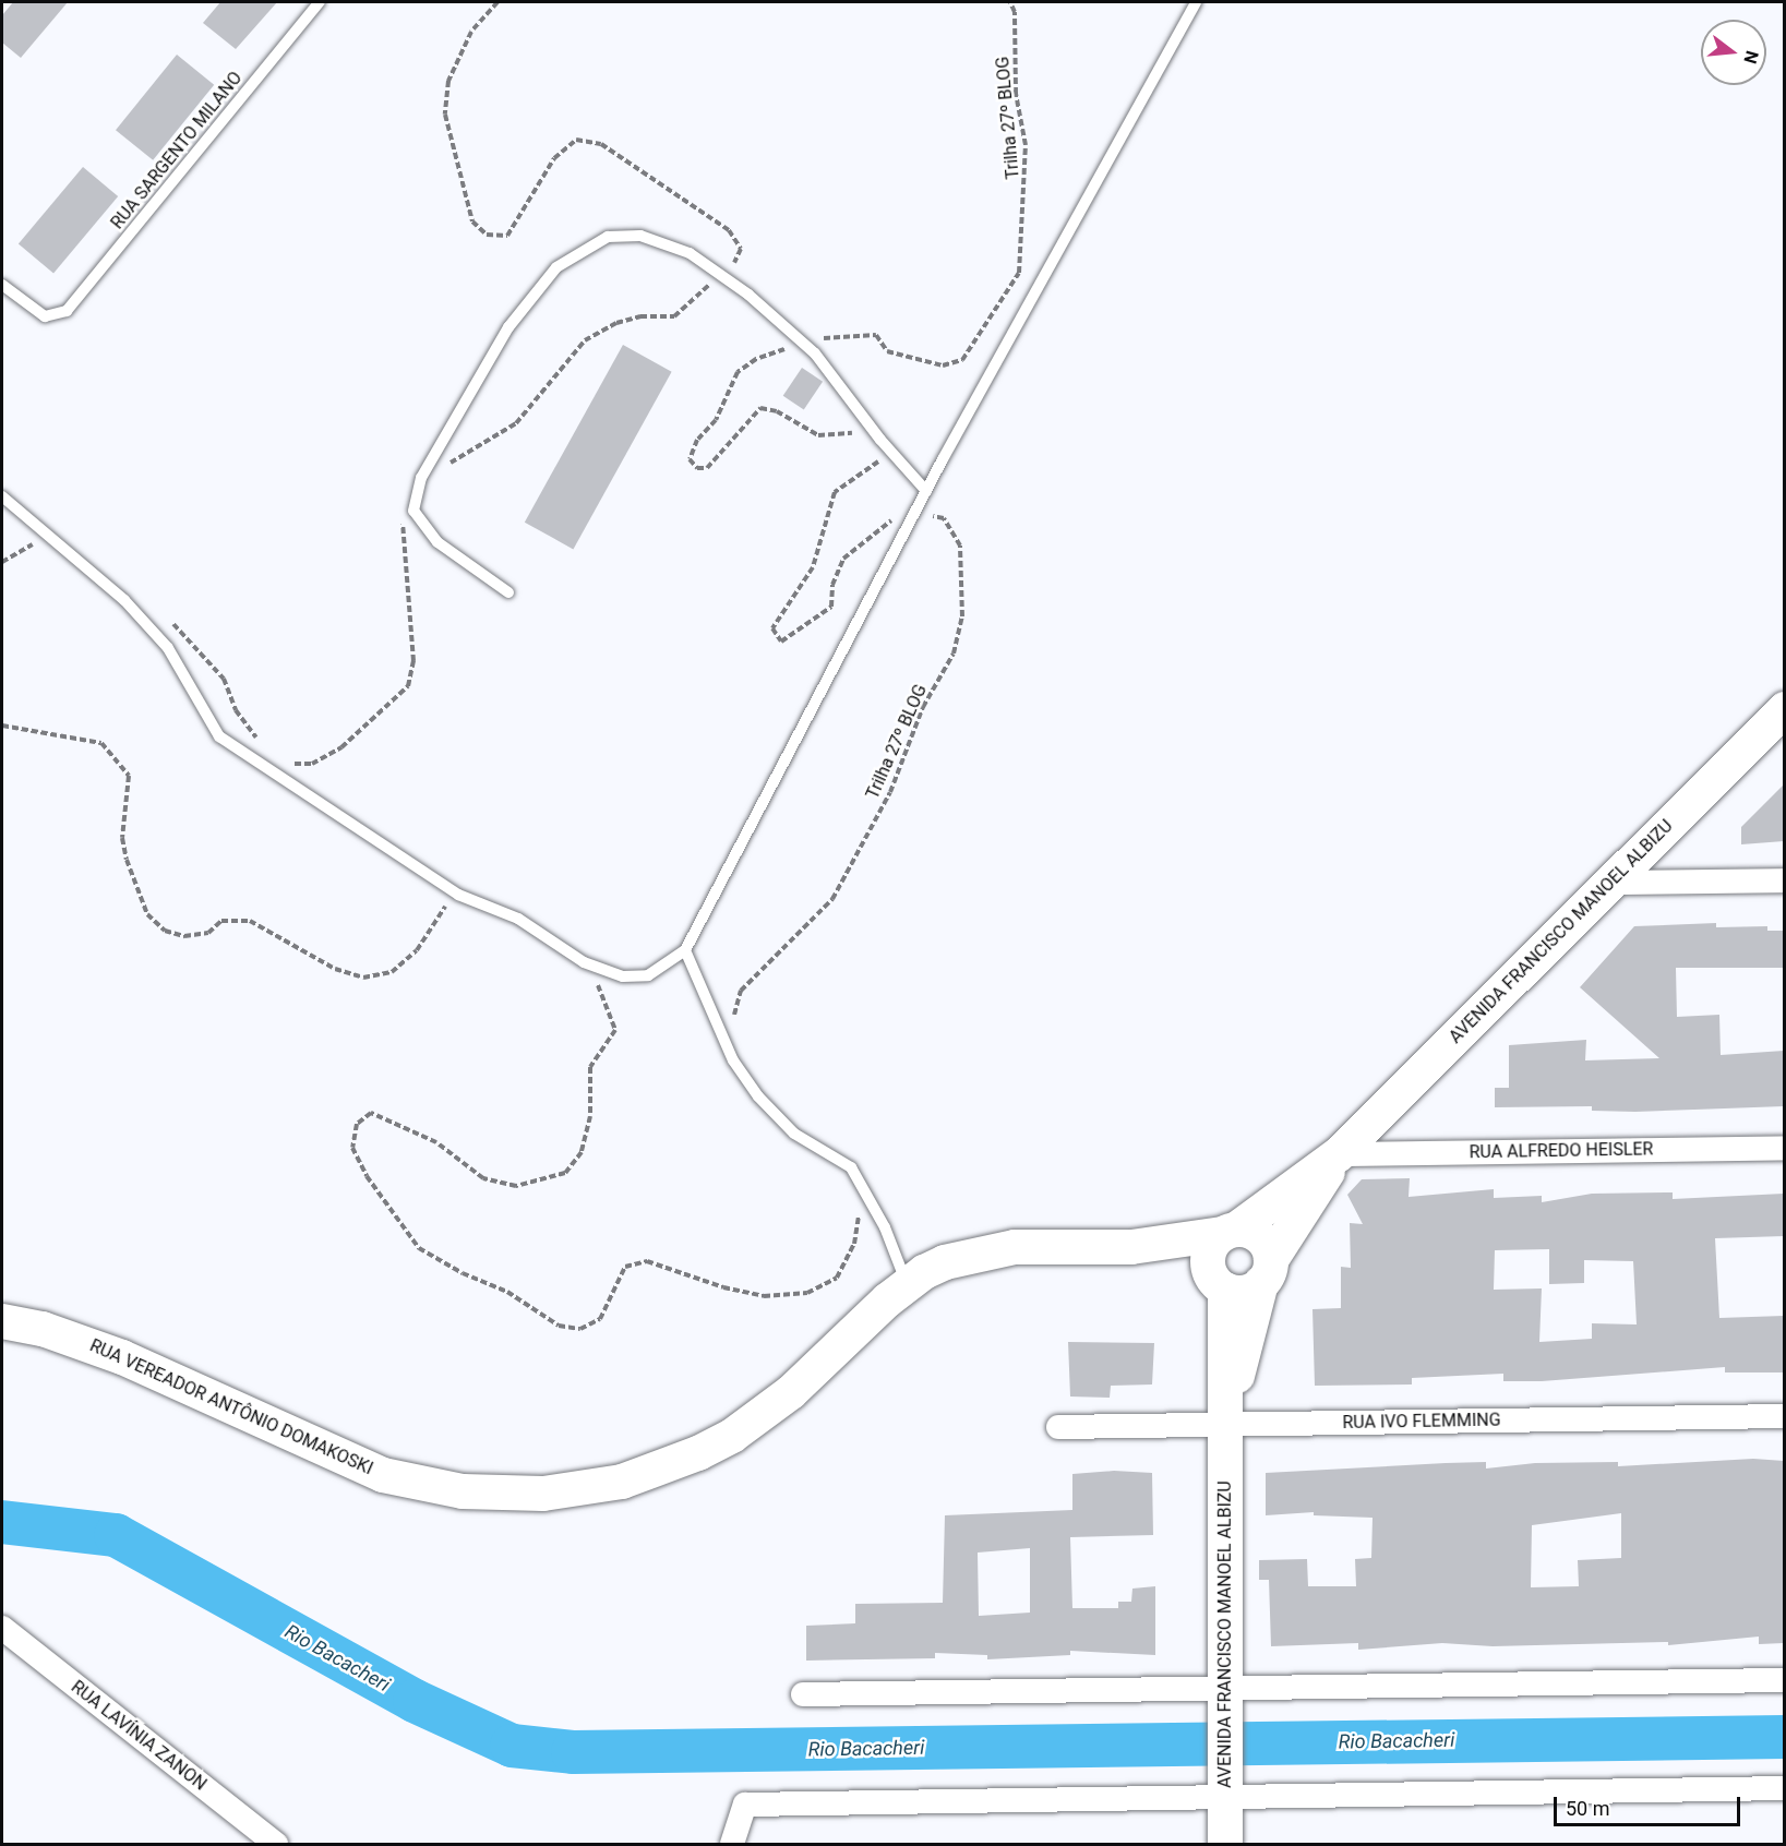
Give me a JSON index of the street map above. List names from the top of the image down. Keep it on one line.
{"streets":{"street":["AVENIDA FRANCISCO MANOEL ALBIZU","RUA ALFREDO HEISLER","RUA VEREADOR ANTÔNIO DOMAKOSKI","RUA IVO FLEMMING","RUA LAVÍNIA ZANON"],"lane":["RUA SARGENTO MILANO"],"path":["Trilha 27º BLOG"]},"crossings":[["AVENIDA FRANCISCO MANOEL ALBIZU","RUA ALFREDO HEISLER"],["AVENIDA FRANCISCO MANOEL ALBIZU","RUA VEREADOR ANTÔNIO DOMAKOSKI"],["AVENIDA FRANCISCO MANOEL ALBIZU","RUA IVO FLEMMING"]],"water":["Rio Bacacheri"],"scale_bar":"50 m","north":"right"}
